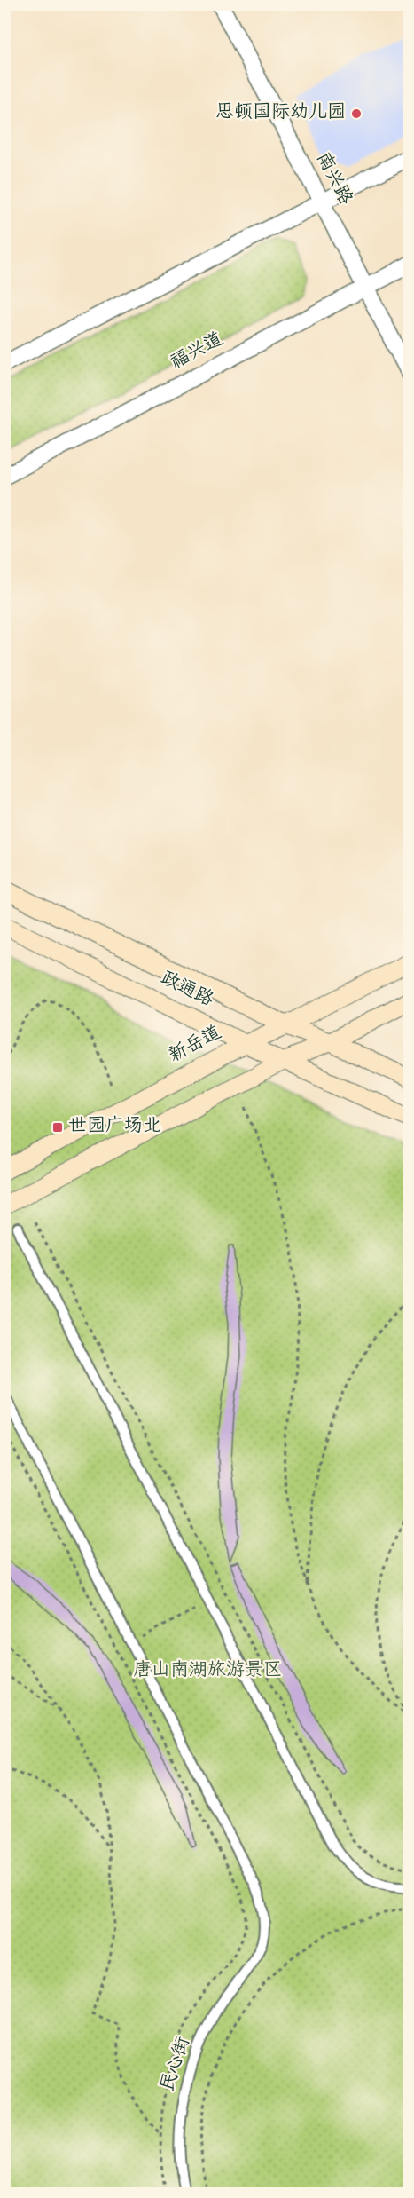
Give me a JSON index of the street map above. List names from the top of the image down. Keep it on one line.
{"streets":{"main road":["政通路","新岳道"],"street":["南兴路","福兴道","民心街"]},"crossings":[["南兴路","福兴道"],["政通路","新岳道"]],"parks":["唐山南湖旅游景区"],"places":{"other":["思顿国际幼儿园"],"transit":["世园广场北"]}}
